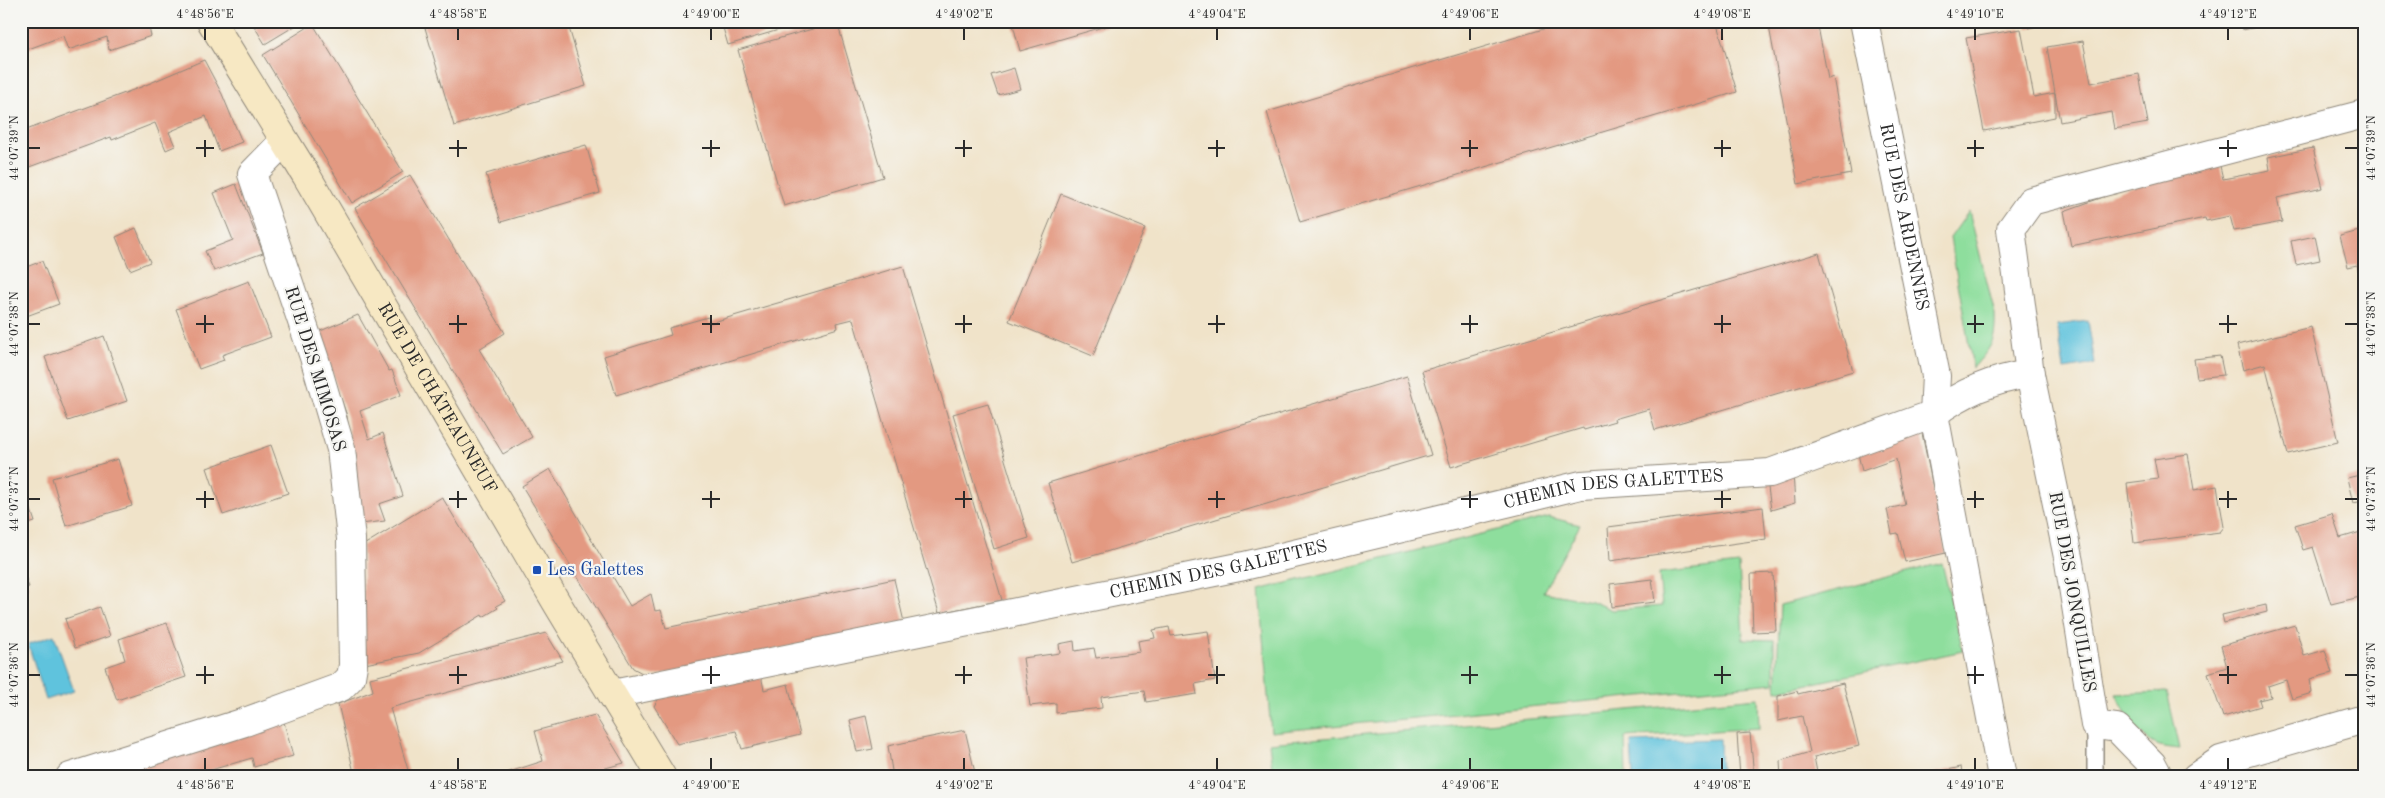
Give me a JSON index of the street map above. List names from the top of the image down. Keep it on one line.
{"streets":{"main road":["RUE DE CHÂTEAUNEUF"],"street":["RUE DES ARDENNES","RUE DES MIMOSAS","CHEMIN DES GALETTES","RUE DES JONQUILLES"]},"crossings":[["RUE DES ARDENNES","CHEMIN DES GALETTES"],["RUE DES MIMOSAS","RUE DE CHÂTEAUNEUF"],["RUE DE CHÂTEAUNEUF","CHEMIN DES GALETTES"],["CHEMIN DES GALETTES","RUE DES JONQUILLES"]],"places":{"transit":["Les Galettes"]},"coordinates":["4°48'56\"E","4°48'58\"E","4°49'00\"E","4°49'02\"E","4°49'04\"E","4°49'06\"E","4°49'08\"E","4°49'10\"E","4°49'12\"E","44°07'39\"N","44°07'38\"N","44°07'37\"N","44°07'36\"N"]}
